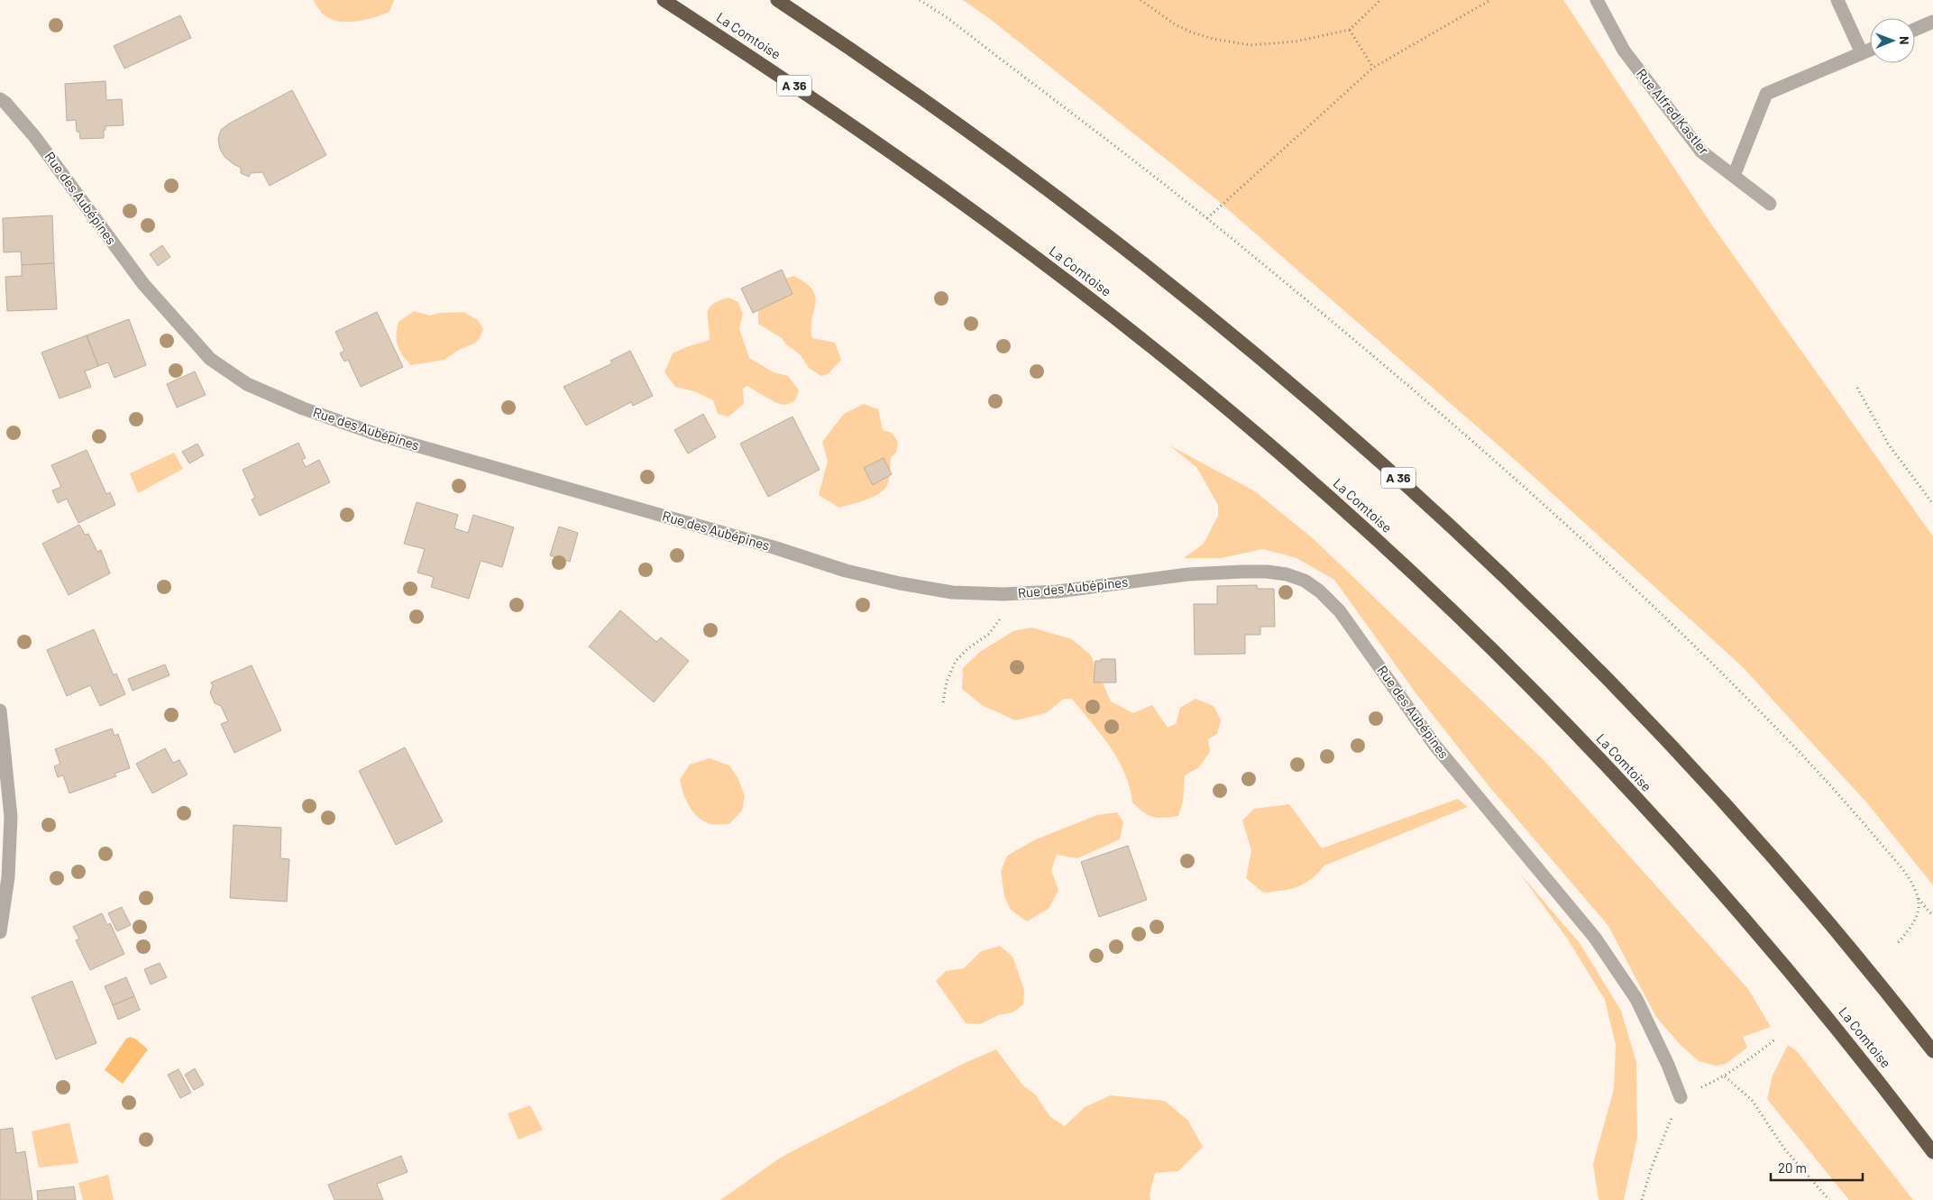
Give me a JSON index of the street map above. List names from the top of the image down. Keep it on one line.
{"streets":{"highway":["La Comtoise","A 36"],"street":["Rue Alfred Kastler","Rue des Aubépines"]},"scale_bar":"20 m","north":"right"}
